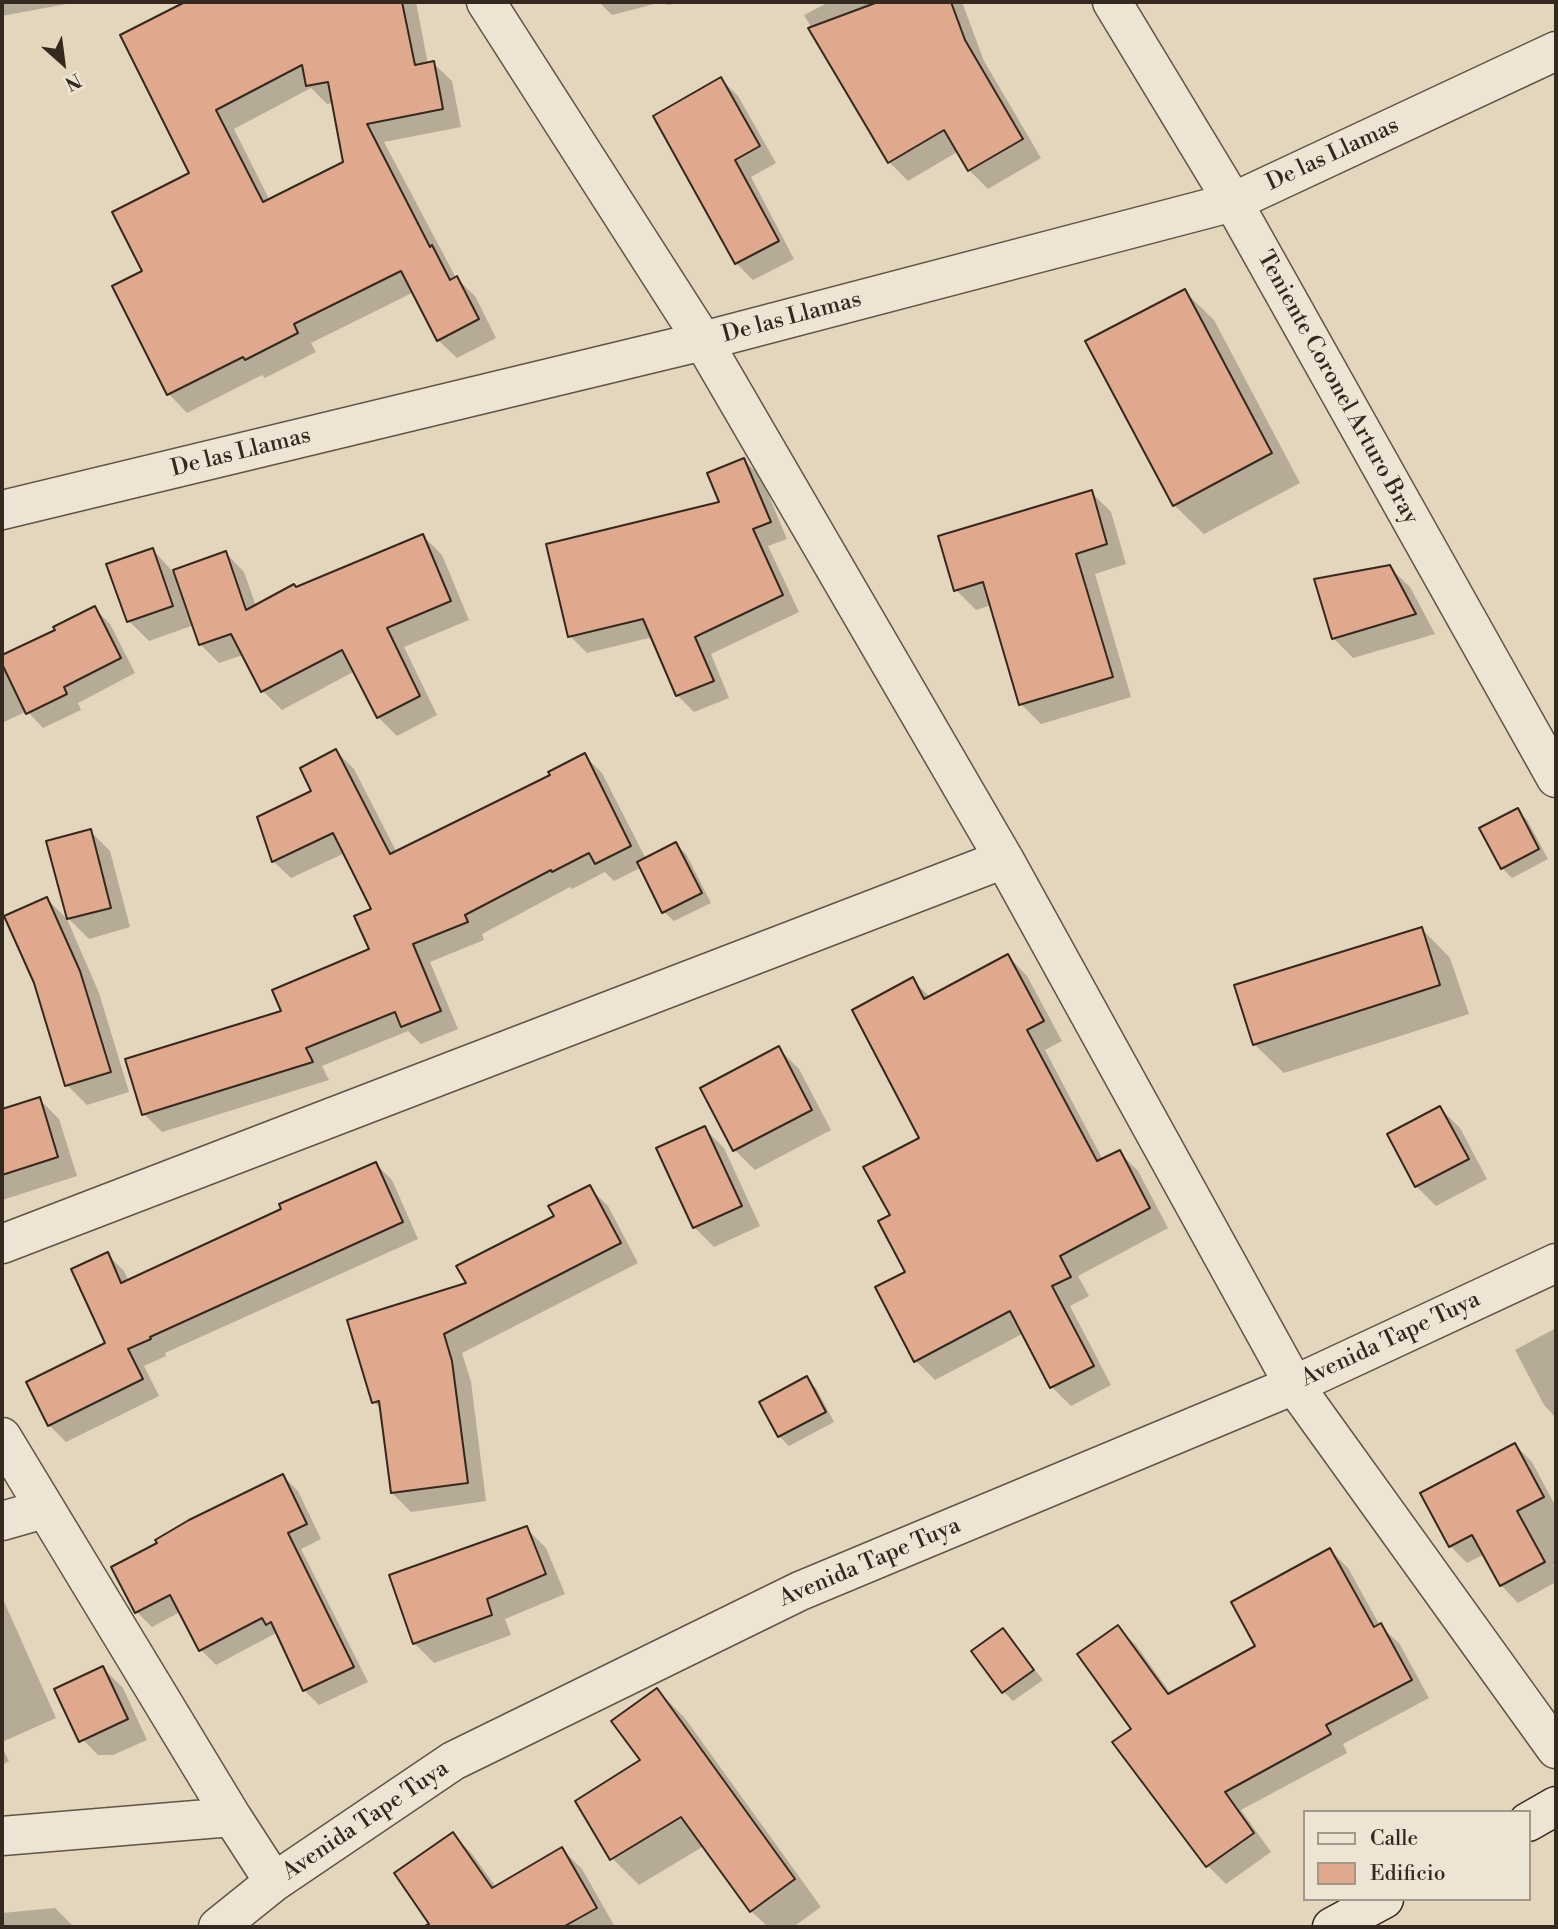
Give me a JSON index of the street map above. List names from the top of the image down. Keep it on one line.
{"streets":{"street":["De las Llamas","Teniente Coronel Arturo Bray","Avenida Tape Tuya"]},"crossings":[["De las Llamas","Teniente Coronel Arturo Bray"]],"legend":["Calle","Edificio"],"north":"bottom right"}
